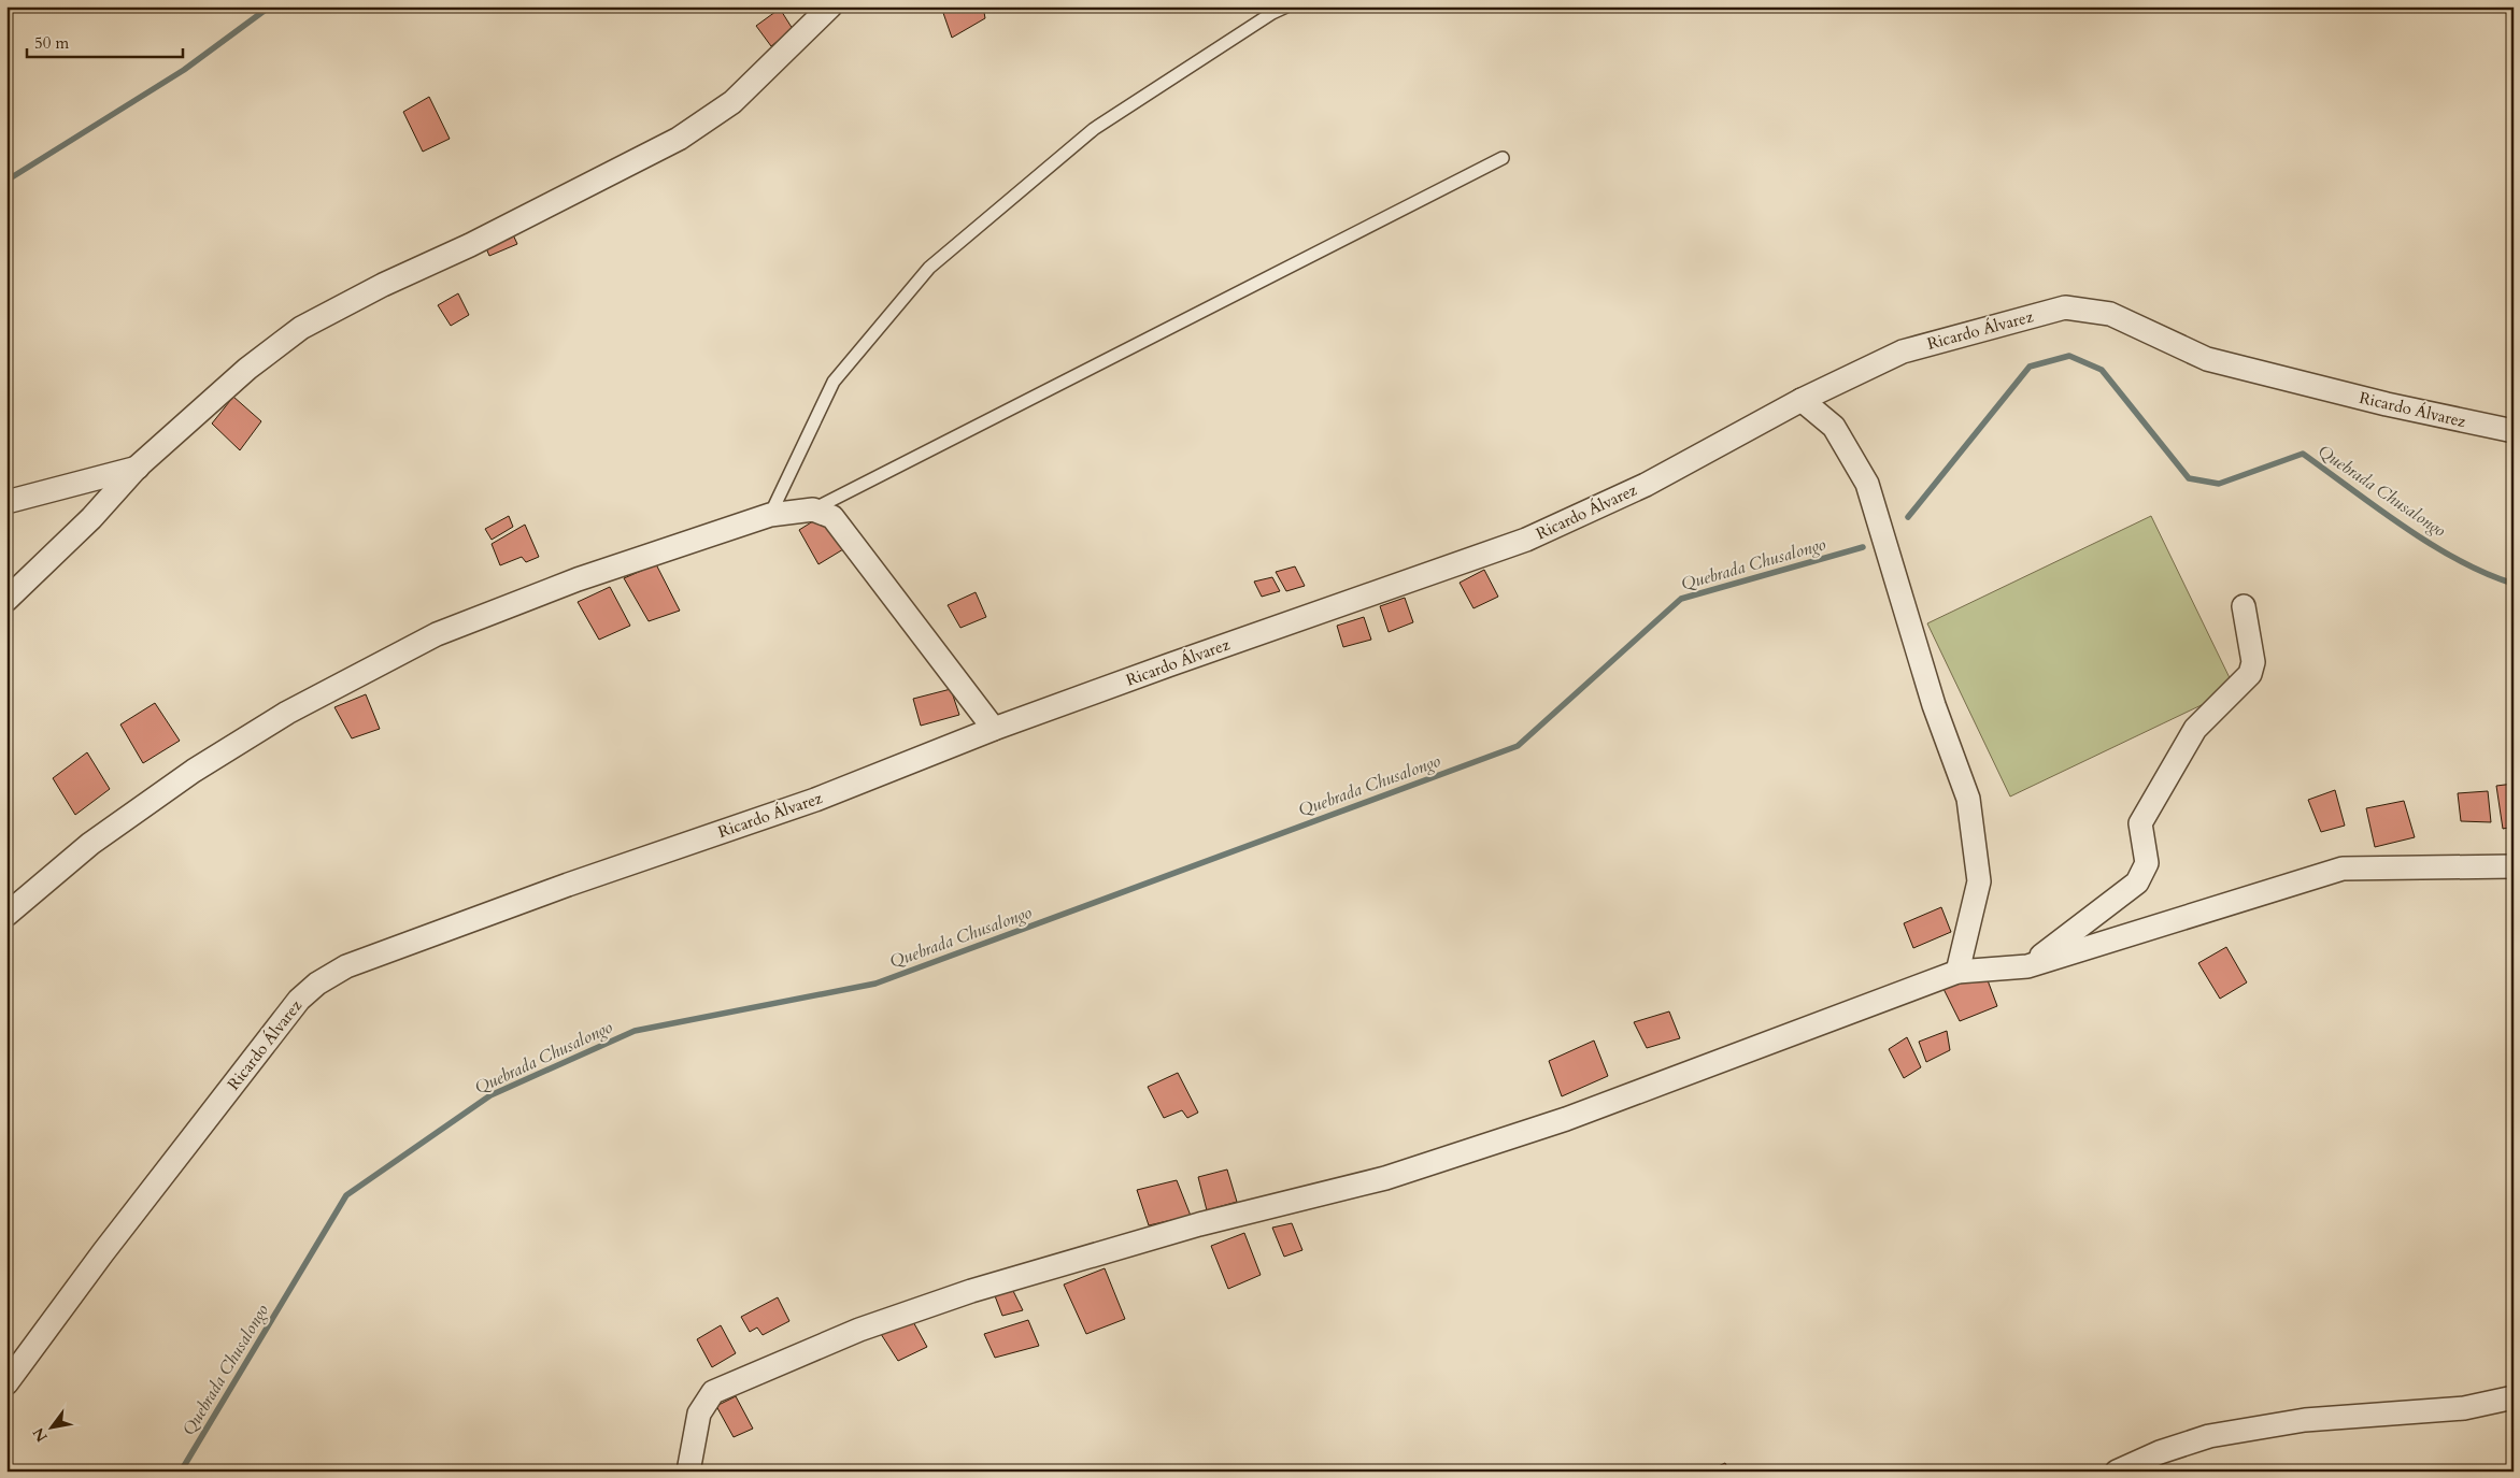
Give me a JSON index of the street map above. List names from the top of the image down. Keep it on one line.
{"streets":{"street":["Ricardo Álvarez"]},"water":["Quebrada Chusalongo"],"scale_bar":"50 m","north":"bottom left"}
